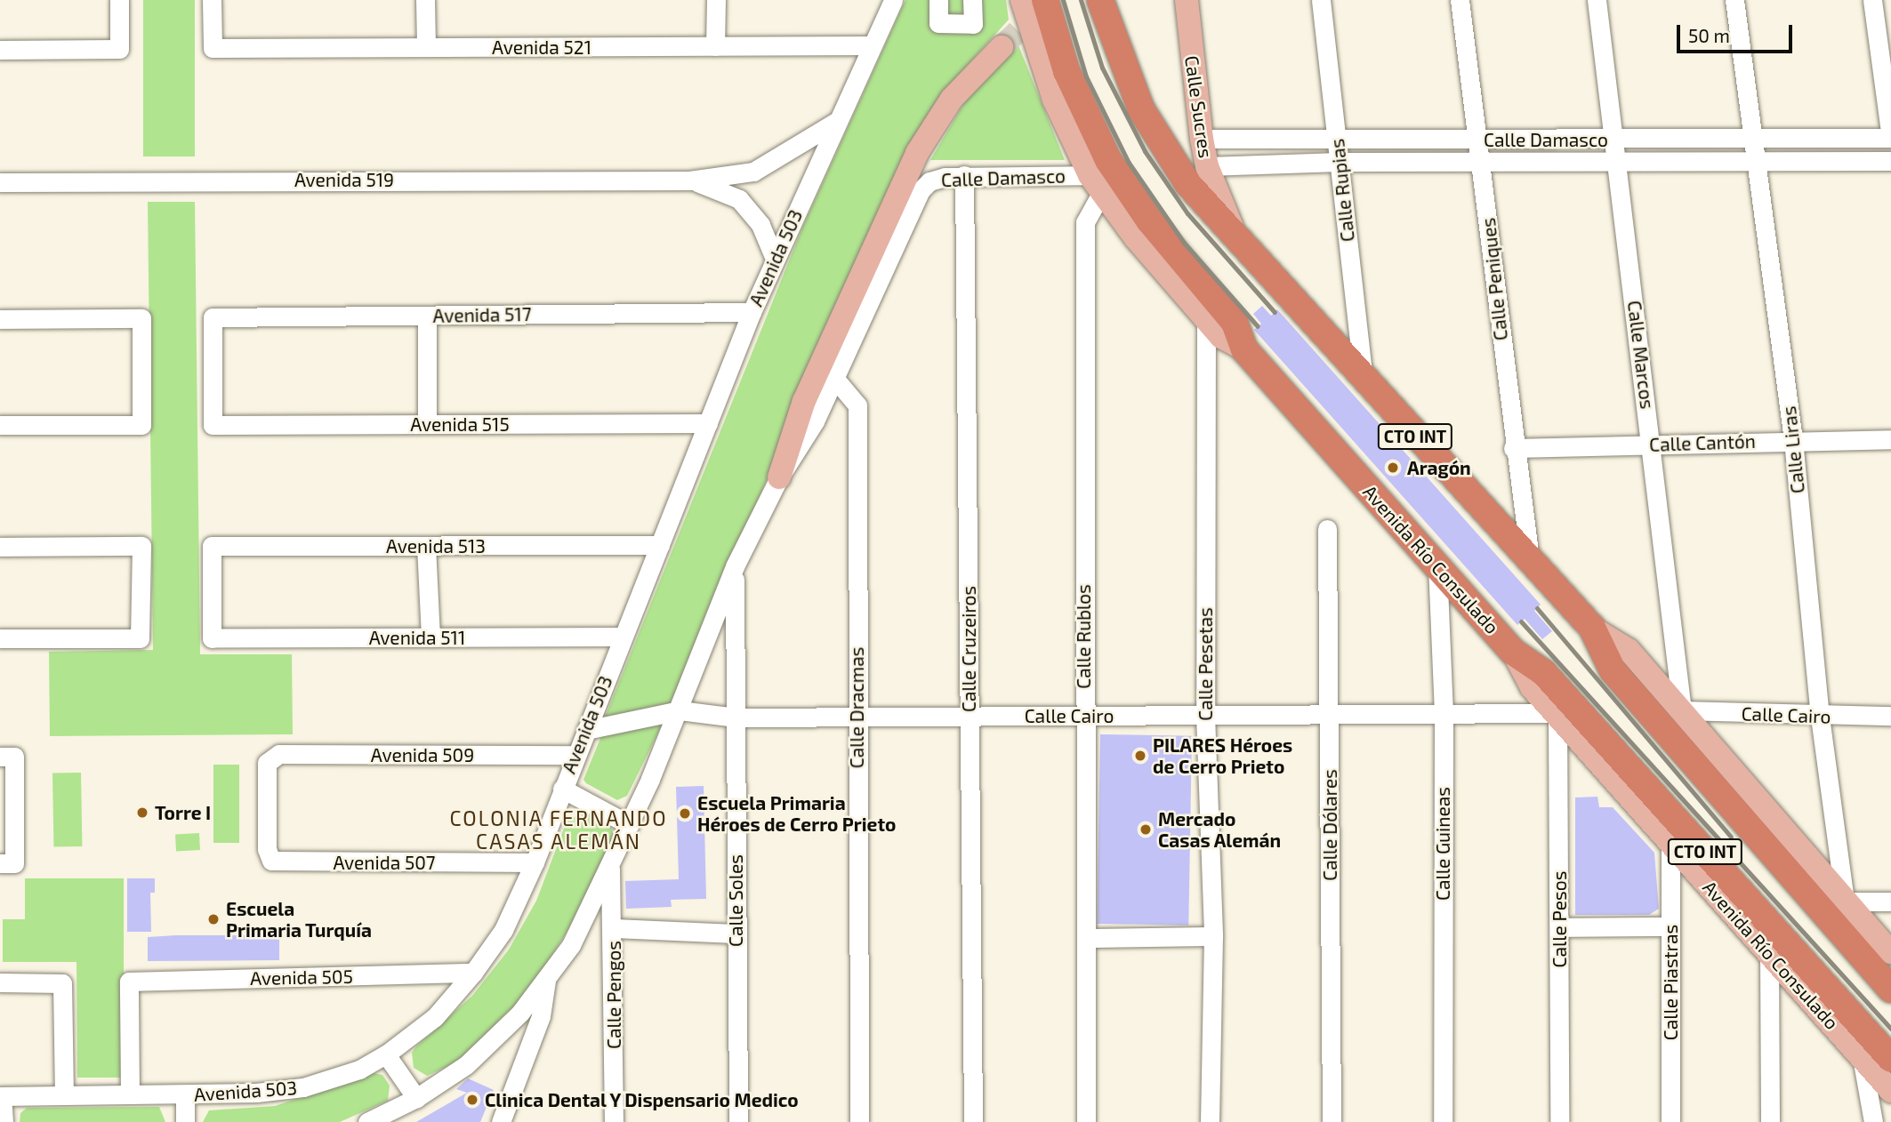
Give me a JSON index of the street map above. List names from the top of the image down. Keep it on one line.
{"streets":{"highway":["CTO INT","Avenida Río Consulado"],"main road":["Calle Sucres"],"street":["Avenida 521","Calle Damasco","Avenida 519","Calle Rupias","Avenida 503","Calle Peniques","Avenida 517","Calle Marcos","Avenida 515","Calle Cantón","Calle Liras","Avenida 513","Calle Rublos","Avenida 511","Calle Cruzeiros","Calle Pesetas","Calle Dracmas","Calle Cairo","Avenida 509","Calle Dólares","Calle Guineas","Avenida 507","Calle Soles","Calle Pesos","Avenida 505","Calle Piastras","Calle Pengos"]},"crossings":[["Avenida 521","Avenida 503"],["Calle Sucres","Calle Damasco"],["Calle Sucres","CTO INT"],["Calle Damasco","Calle Rupias"],["Calle Damasco","Calle Peniques"],["Calle Damasco","Calle Marcos"],["Calle Damasco","Calle Liras"],["Calle Damasco","Avenida Río Consulado"],["Calle Damasco","Calle Rublos"],["Calle Damasco","Calle Cruzeiros"],["Calle Damasco","Calle Dracmas"],["Avenida 519","Avenida 503"],["Calle Rupias","CTO INT"],["Avenida 503","Avenida 517"],["Avenida 503","Avenida 515"],["Avenida 503","Avenida 513"],["Avenida 503","Avenida 511"],["Avenida 503","Calle Cairo"],["Avenida 503","Avenida 509"],["Avenida 503","Avenida 507"],["Avenida 503","Avenida 505"],["Calle Peniques","CTO INT"],["Calle Peniques","Calle Cantón"],["Avenida 517","Avenida 515"],["Calle Marcos","CTO INT"],["Calle Marcos","Calle Cantón"],["Calle Marcos","Calle Cairo"],["CTO INT","Calle Liras"],["CTO INT","Avenida Río Consulado"],["CTO INT","Calle Cairo"],["Calle Cantón","Calle Liras"],["Calle Liras","Calle Cairo"],["Avenida 513","Avenida 511"],["Avenida Río Consulado","Calle Rublos"],["Avenida Río Consulado","Calle Pesetas"],["Avenida Río Consulado","Calle Cairo"],["Avenida Río Consulado","Calle Guineas"],["Avenida Río Consulado","Calle Pesos"],["Avenida Río Consulado","Calle Piastras"],["Calle Rublos","Calle Cairo"],["Calle Cruzeiros","Calle Cairo"],["Calle Pesetas","Calle Cairo"],["Calle Dracmas","Calle Cairo"],["Calle Cairo","Calle Dólares"],["Calle Cairo","Calle Guineas"],["Calle Cairo","Calle Soles"],["Calle Cairo","Calle Pesos"],["Avenida 509","Avenida 507"]],"districts":["COLONIA FERNANDO CASAS ALEMÁN"],"places":["Aragón","PILARES Héroes de Cerro Prieto","Torre I","Escuela Primaria Héroes de Cerro Prieto","Mercado Casas Alemán","Escuela Primaria Turquía","Clinica Dental Y Dispensario Medico"],"scale_bar":"50 m"}
